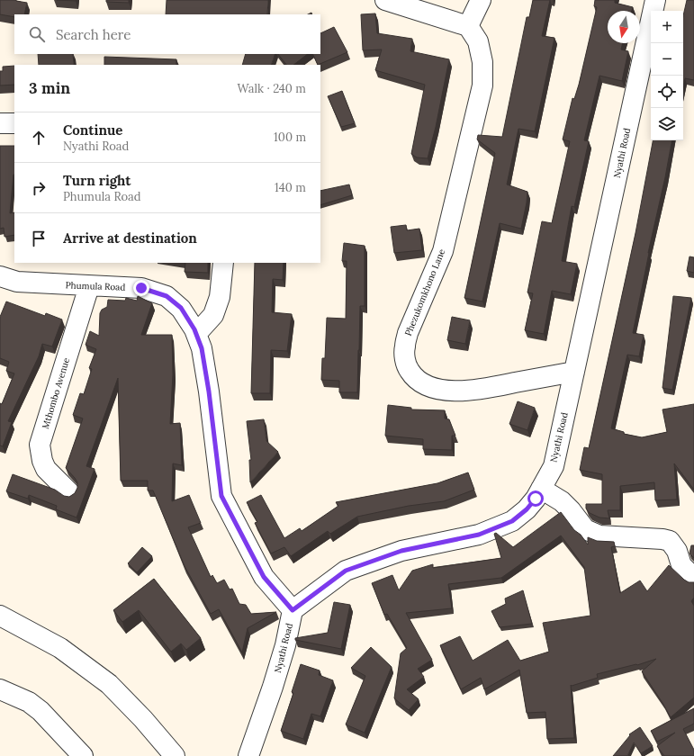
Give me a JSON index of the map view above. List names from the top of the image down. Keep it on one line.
{"streets":{"street":["Nyathi Road","Phumula Road","Phezukomkhono Lane","Mthombo Avenue"]},"crossings":[["Nyathi Road","Phumula Road"],["Nyathi Road","Phezukomkhono Lane"],["Phumula Road","Mthombo Avenue"]],"north":"bottom","page":{"map_buttons":["+","−"],"search":"Search here","heading":["3 min","Walk · 240 m"],"list":[["Continue","Nyathi Road","100 m"],["Turn right","Phumula Road","140 m"],"Arrive at destination"]}}
